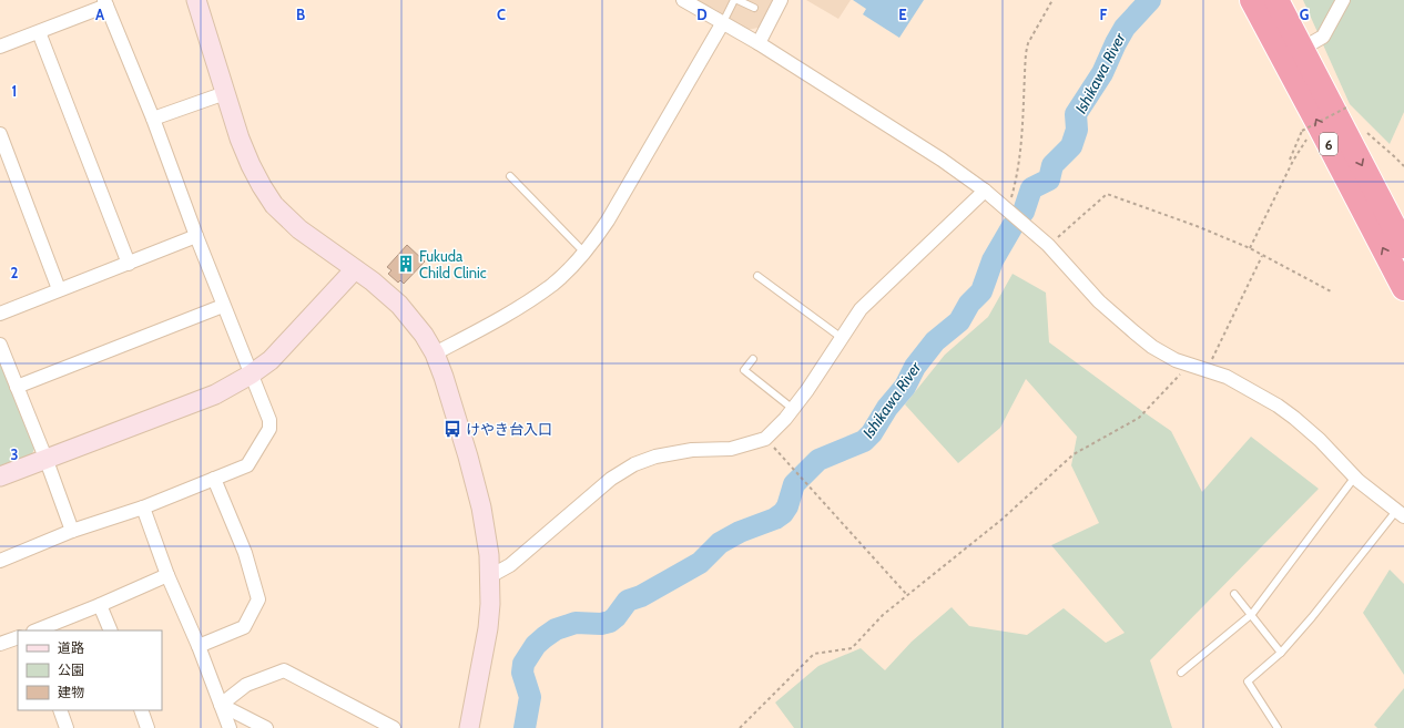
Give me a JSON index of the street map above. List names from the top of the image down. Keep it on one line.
{"streets":{"highway":["6"]},"water":["Ishikawa River"],"places":{"building":["Fukuda Child Clinic"],"bus stop":["けやき台入口"]},"legend":["道路","公園","建物"],"grid":{"columns":["A","B","C","D","E","F","G"],"rows":["1","2","3"]}}
